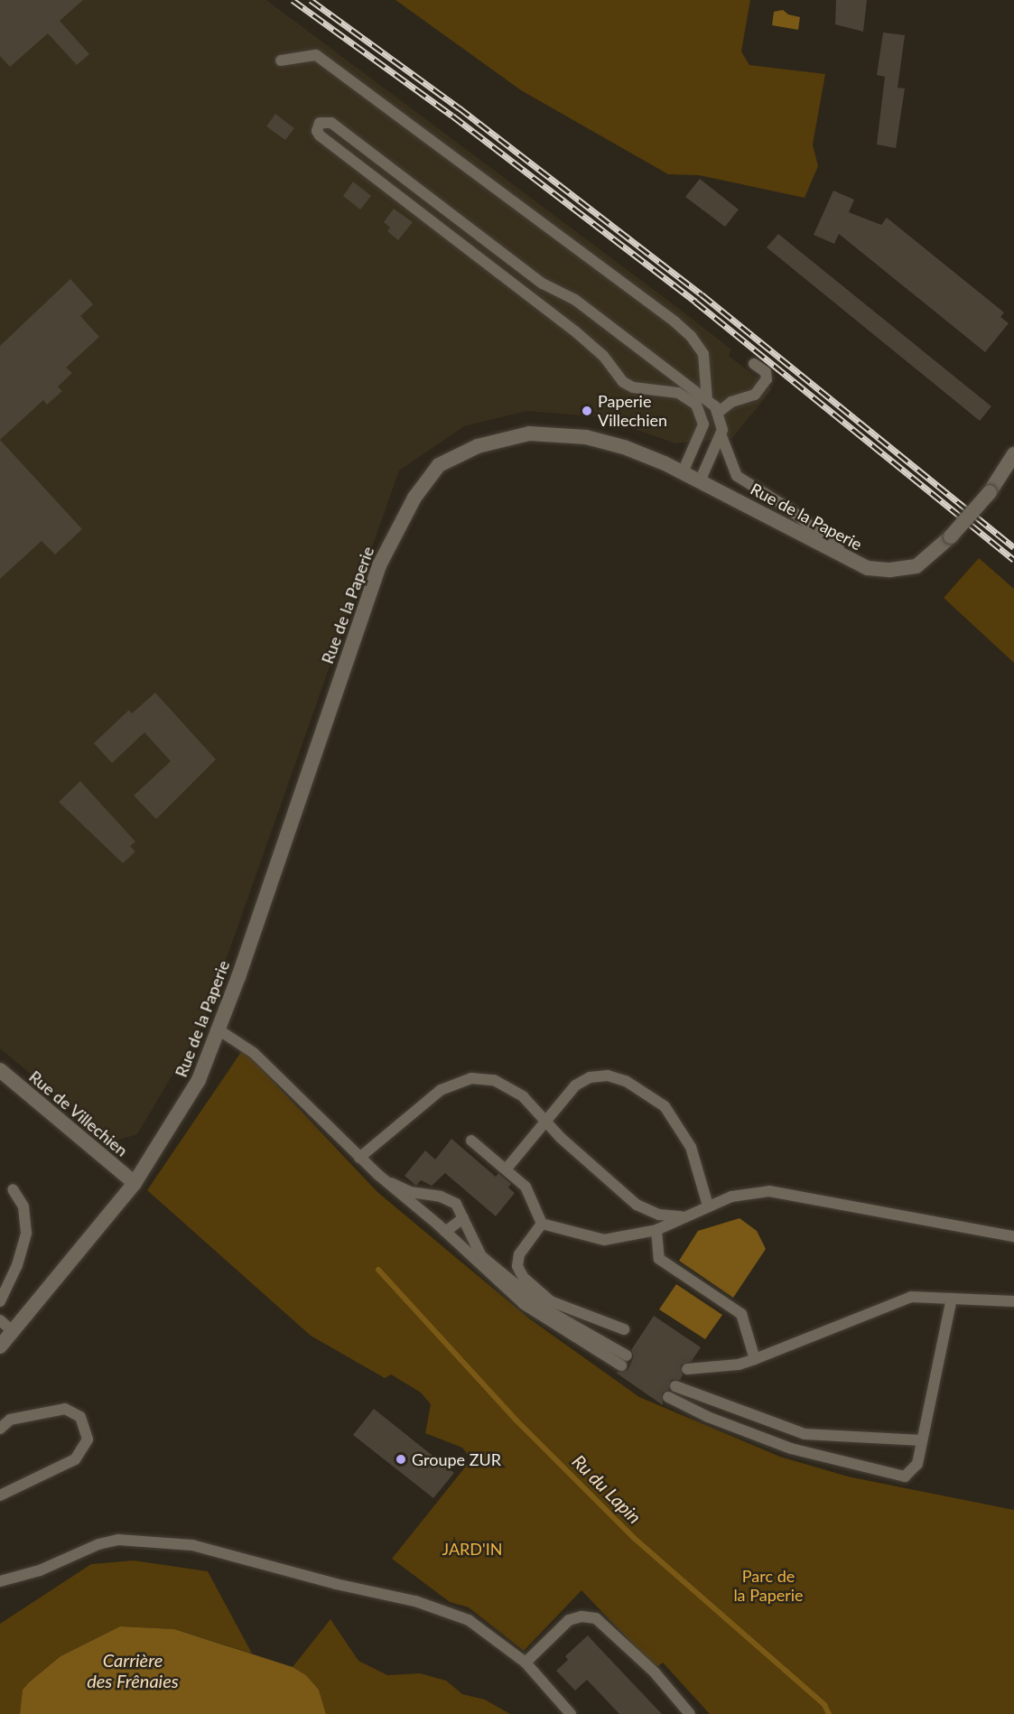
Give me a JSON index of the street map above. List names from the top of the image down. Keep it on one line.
{"streets":{"street":["Rue de la Paperie","Rue de Villechien"]},"crossings":[["Rue de la Paperie","Rue de Villechien"]],"water":["Ru du Lapin","Carrière des Frênaies"],"parks":["JARD'IN","Parc de la Paperie"],"places":["Paperie Villechien","Groupe ZUR"]}
